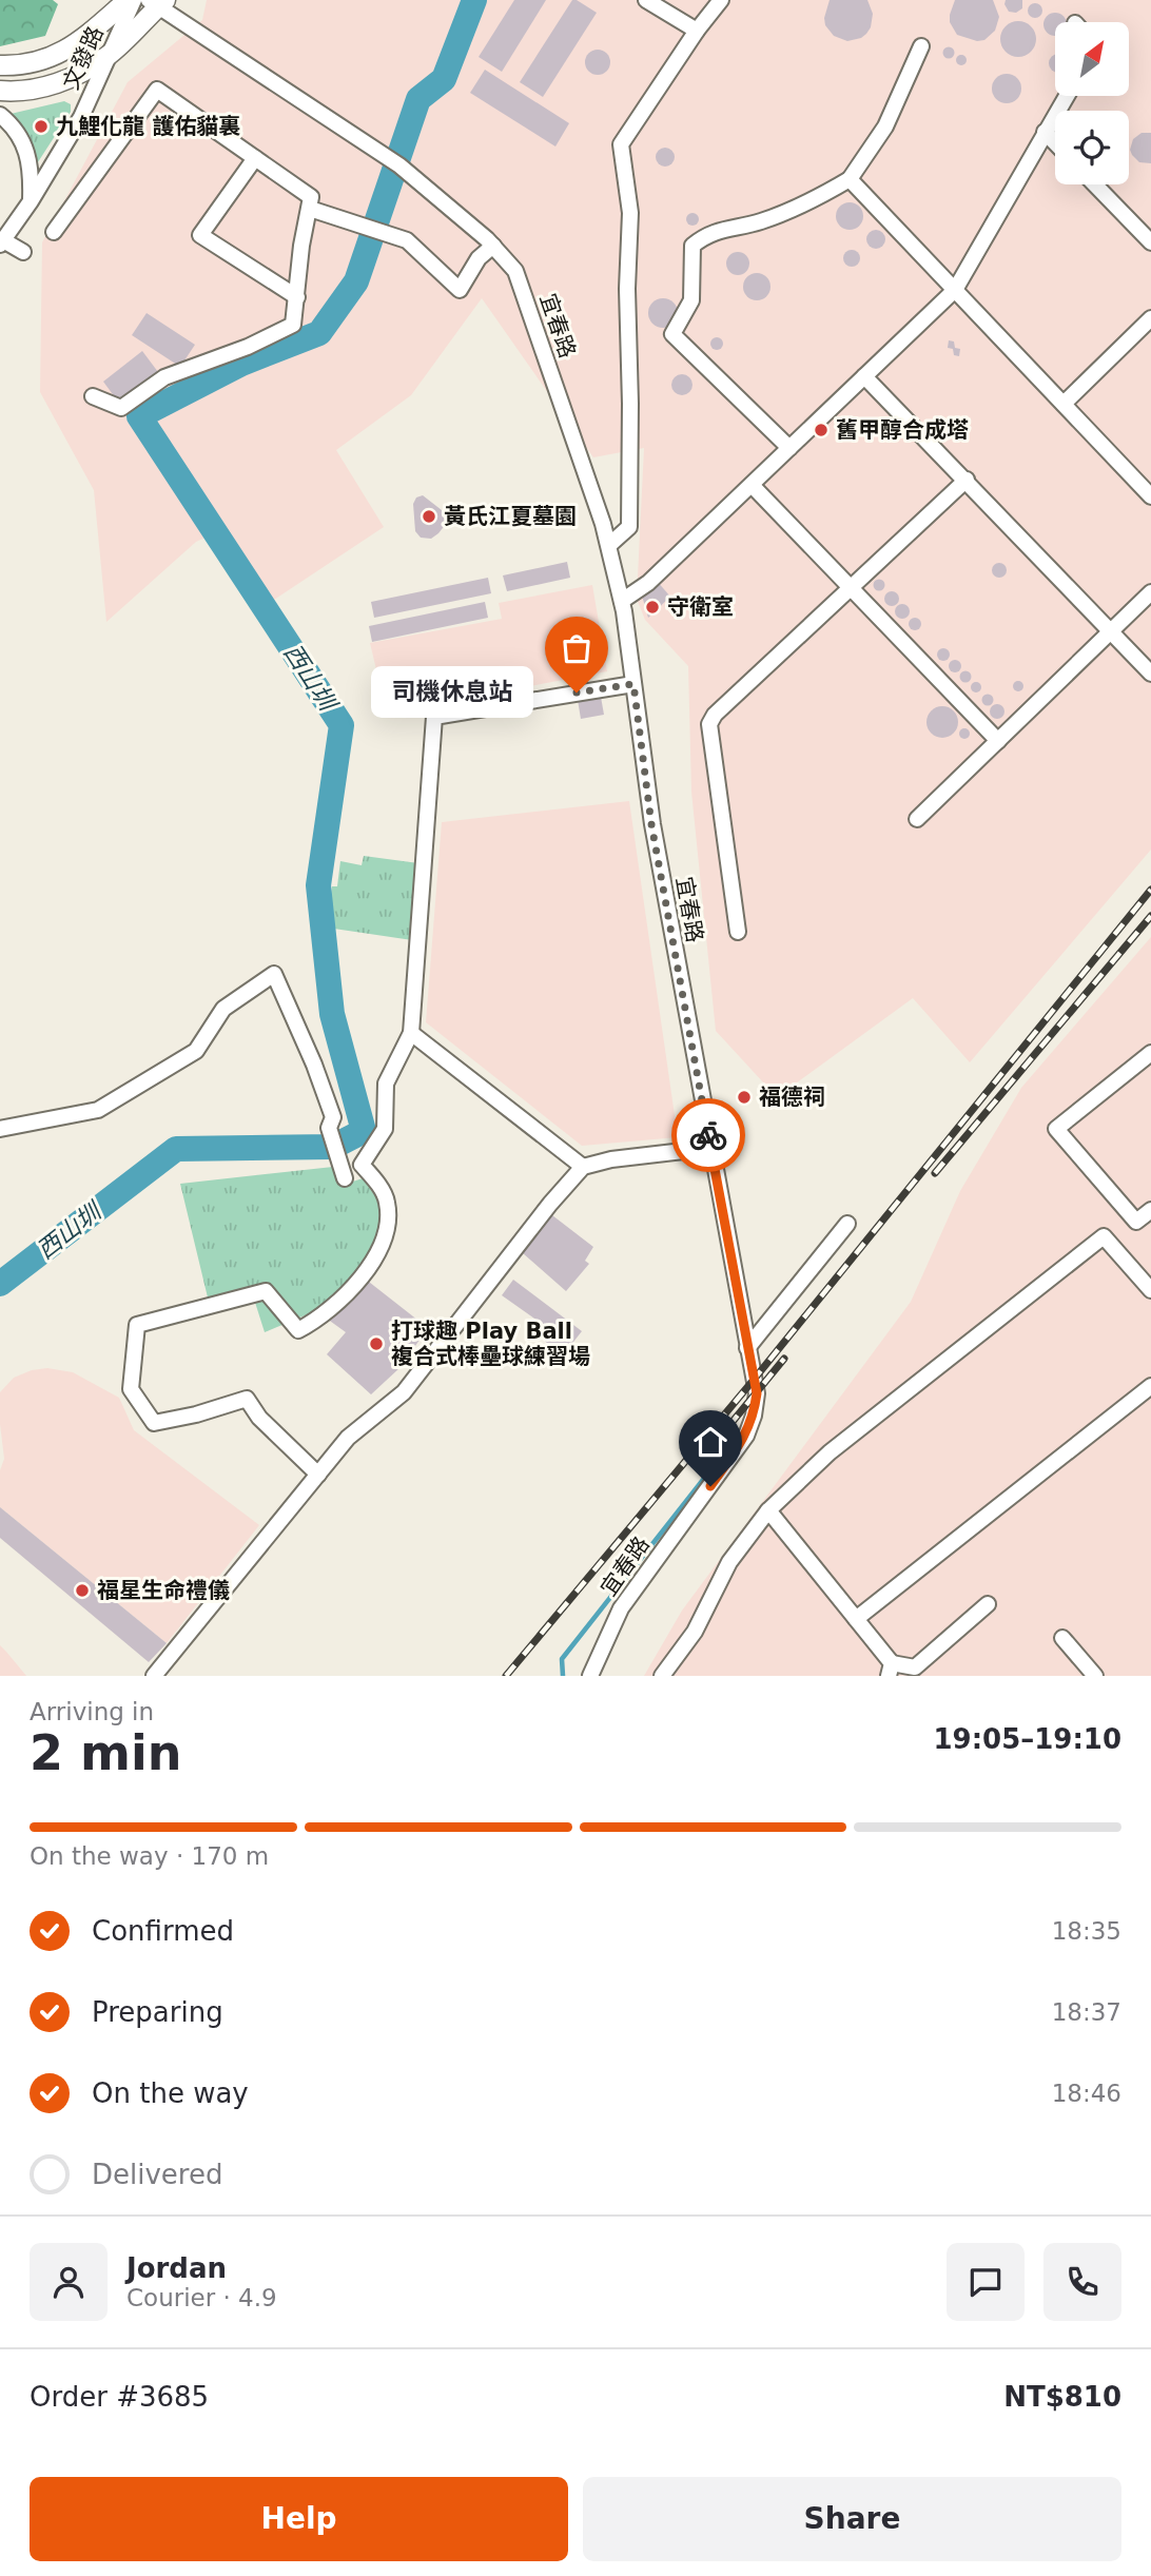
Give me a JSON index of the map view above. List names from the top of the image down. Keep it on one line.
{"streets":{"street":["文發路","宜春路"]},"water":["西山圳"],"places":["九鯉化龍 護佑貓裏","舊甲醇合成塔","黃氏江夏墓園","守衛室","司機休息站","福德祠","打球趣 Play Ball 複合式棒壘球練習場","福星生命禮儀"],"north":"top right","page":{"bubble":"司機休息站","heading":["2 min","Arriving in","19:05–19:10"],"panel":["Jordan","Courier · 4.9","Order #3685","NT$810"],"bar":"On the way · 170 m","list":[["Confirmed","18:35"],["Preparing","18:37"],["On the way","18:46"],"Delivered"],"buttons":["Help","Share"]}}
